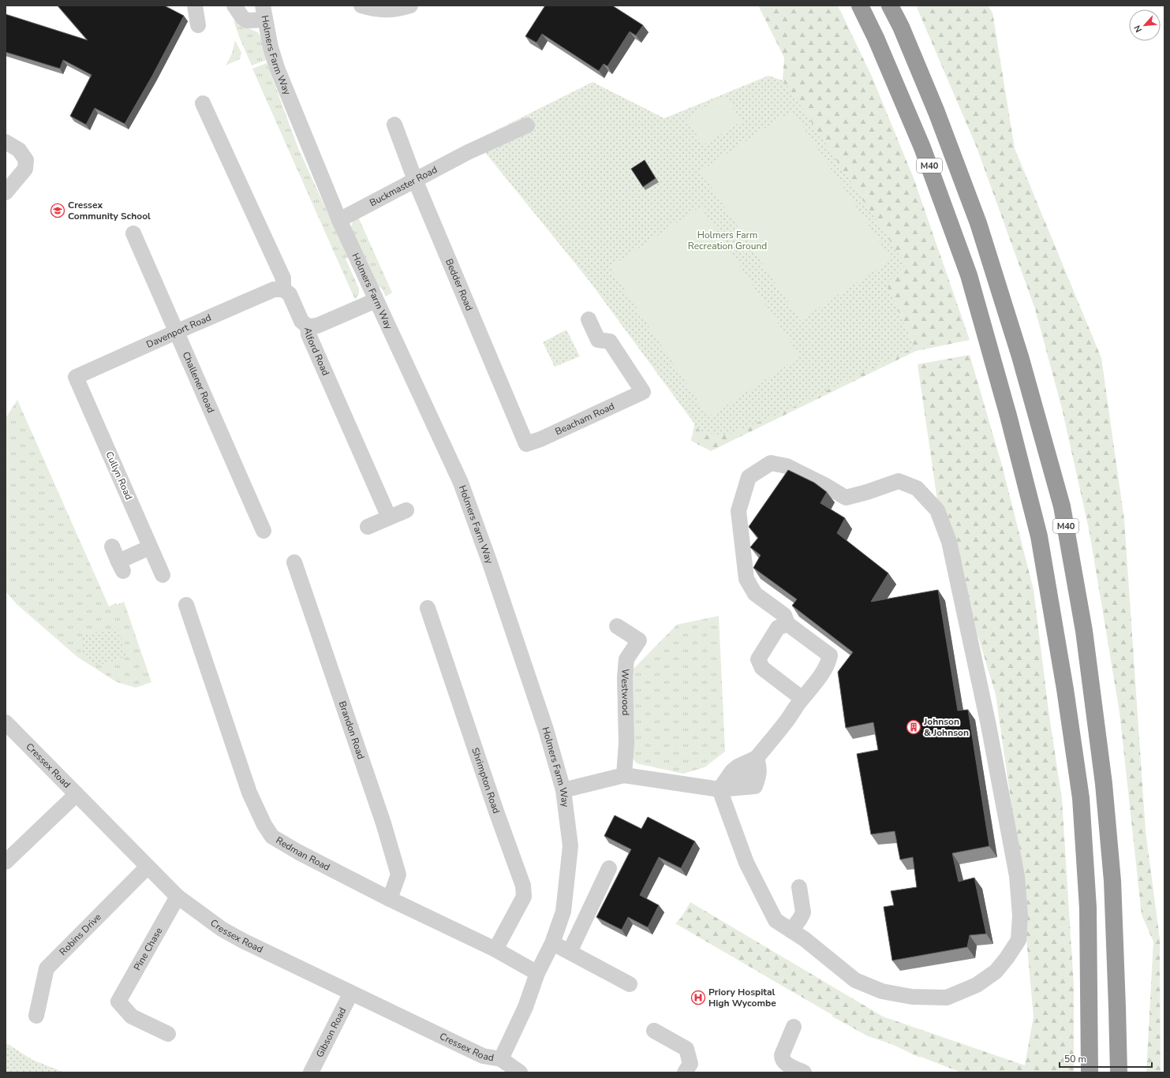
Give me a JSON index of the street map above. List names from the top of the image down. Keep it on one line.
{"streets":{"highway":["M40"],"street":["Holmers Farm Way","Buckmaster Road","Bedder Road","Davenport Road","Alford Road","Challener Road","Beacham Road","Cullyn Road","Westwood","Brandon Road","Cressex Road","Shrimpton Road","Redman Road","Robins Drive","Pine Chase","Gibson Road"]},"crossings":[["Holmers Farm Way","Buckmaster Road"],["Holmers Farm Way","Cressex Road"],["Holmers Farm Way","Redman Road"],["Buckmaster Road","Bedder Road"],["Bedder Road","Beacham Road"],["Davenport Road","Alford Road"],["Davenport Road","Challener Road"],["Davenport Road","Cullyn Road"],["Brandon Road","Redman Road"],["Cressex Road","Robins Drive"],["Cressex Road","Pine Chase"],["Cressex Road","Gibson Road"],["Shrimpton Road","Redman Road"]],"parks":["Holmers Farm Recreation Ground"],"places":{"school or university":["Cressex Community School"],"building":["Johnson & Johnson"],"hospital":["Priory Hospital High Wycombe"]},"scale_bar":"50 m","north":"bottom left"}
